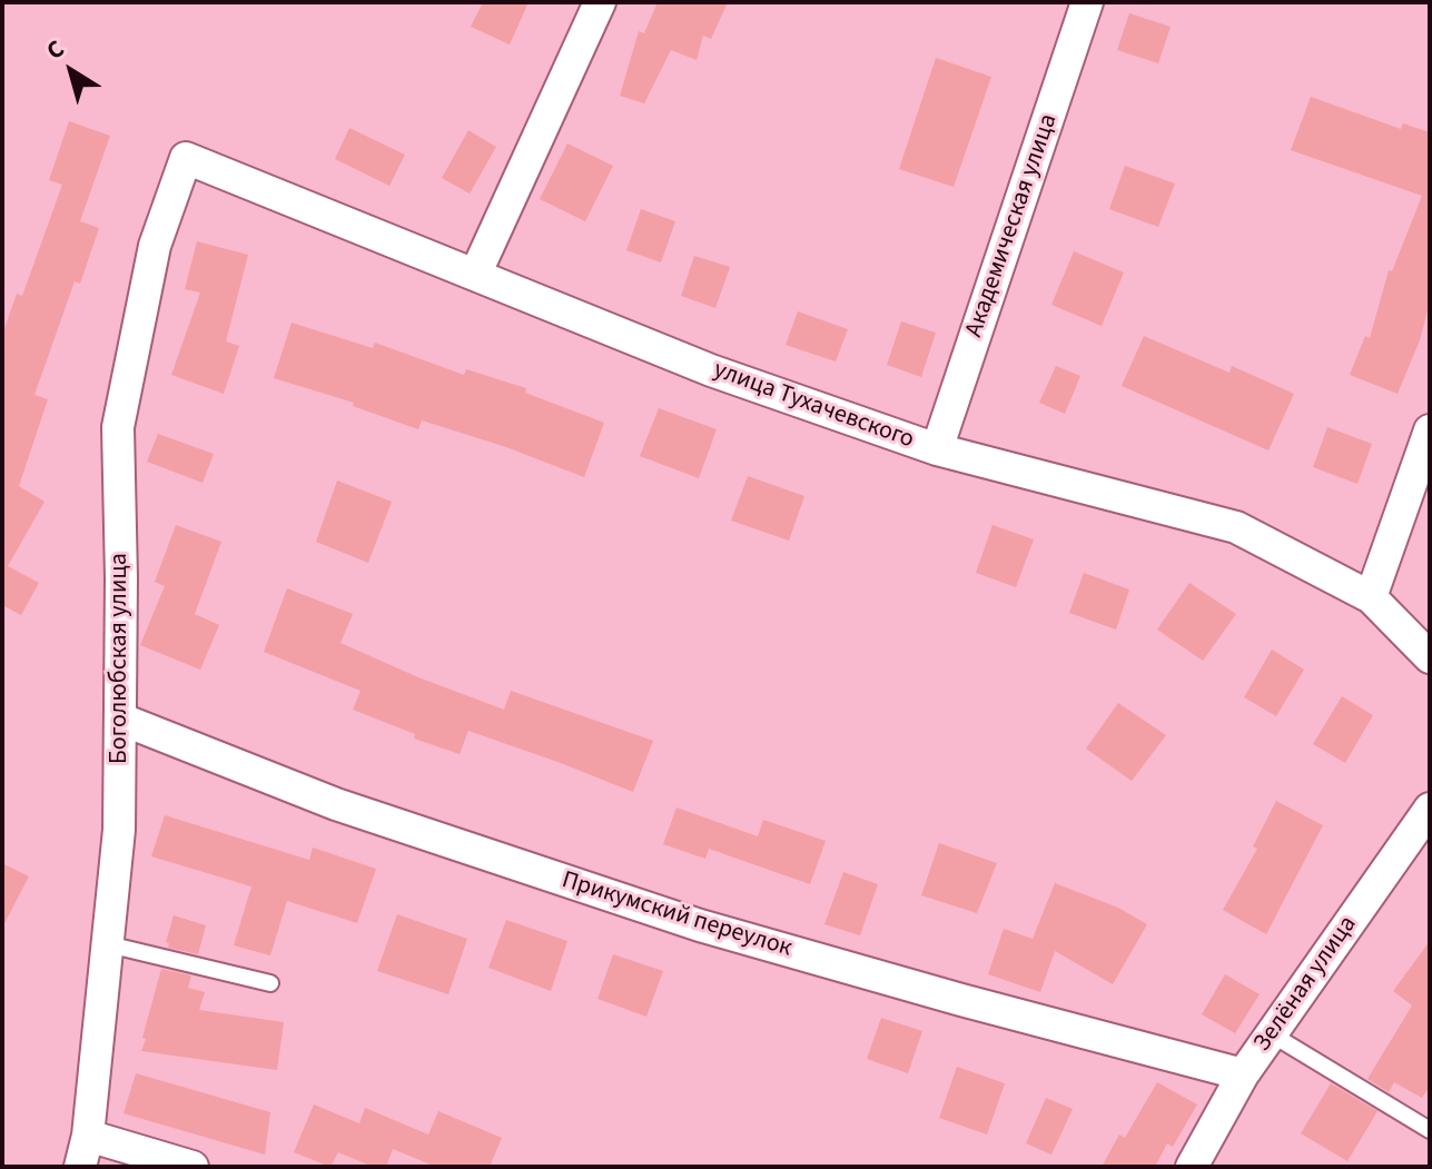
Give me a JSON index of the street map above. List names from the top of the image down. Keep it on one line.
{"streets":{"street":["Академическая улица","улица Тухачевского","Боголюбская улица","Прикумский переулок","Зелёная улица"]},"crossings":[["Академическая улица","улица Тухачевского"],["улица Тухачевского","Боголюбская улица"],["Боголюбская улица","Прикумский переулок"],["Прикумский переулок","Зелёная улица"]],"north":"top left"}
